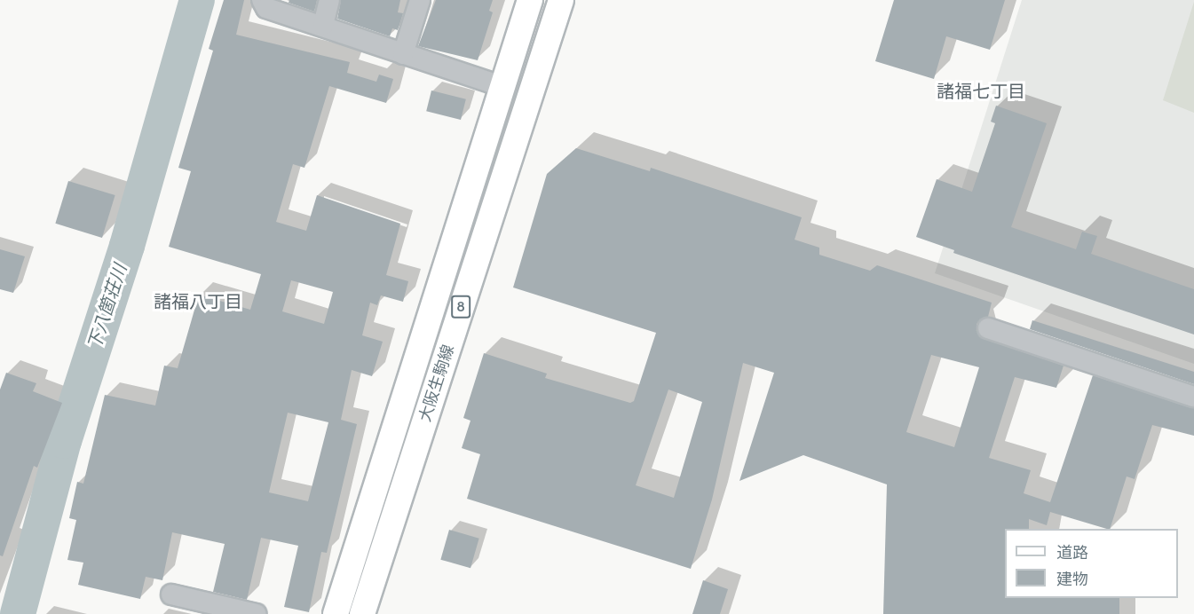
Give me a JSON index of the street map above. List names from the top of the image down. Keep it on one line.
{"streets":{"main road":["8","大阪生駒線"]},"districts":["諸福七丁目","諸福八丁目"],"water":["下八箇荘川"],"legend":["道路","建物"]}
